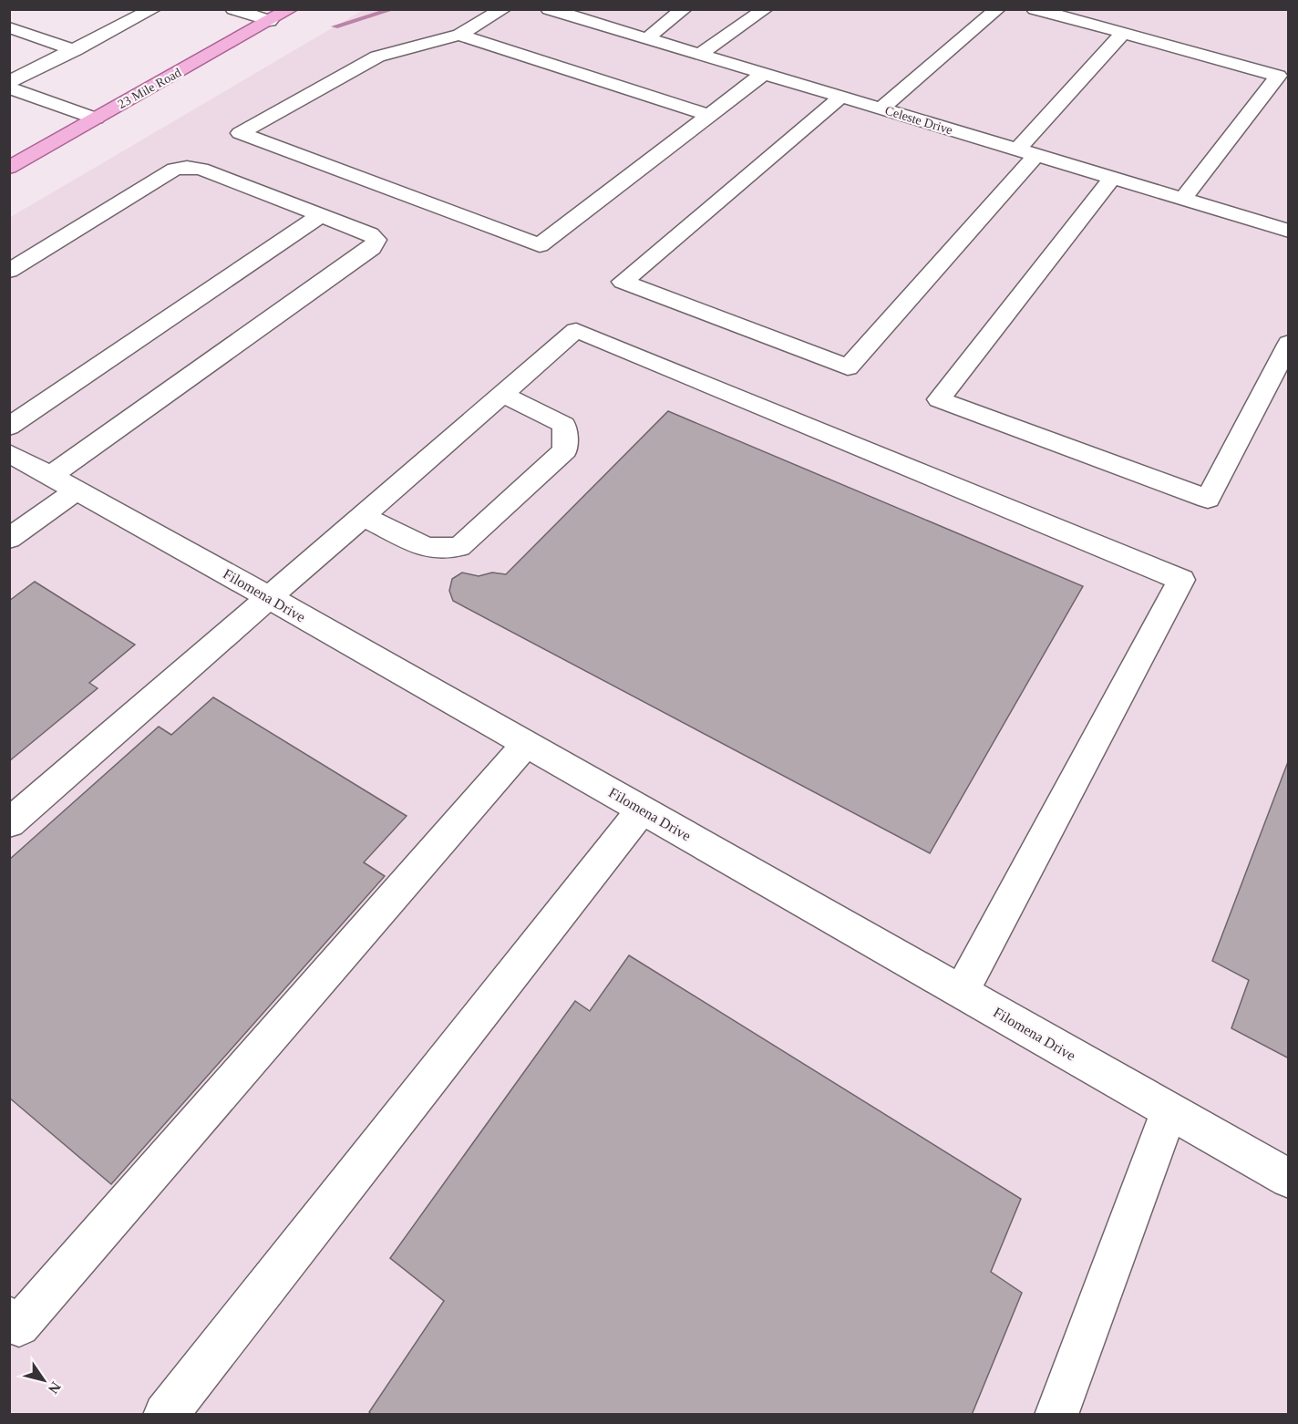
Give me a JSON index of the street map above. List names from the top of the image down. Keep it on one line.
{"streets":{"main road":["23 Mile Road"],"street":["Celeste Drive","Filomena Drive"]},"north":"bottom right"}
